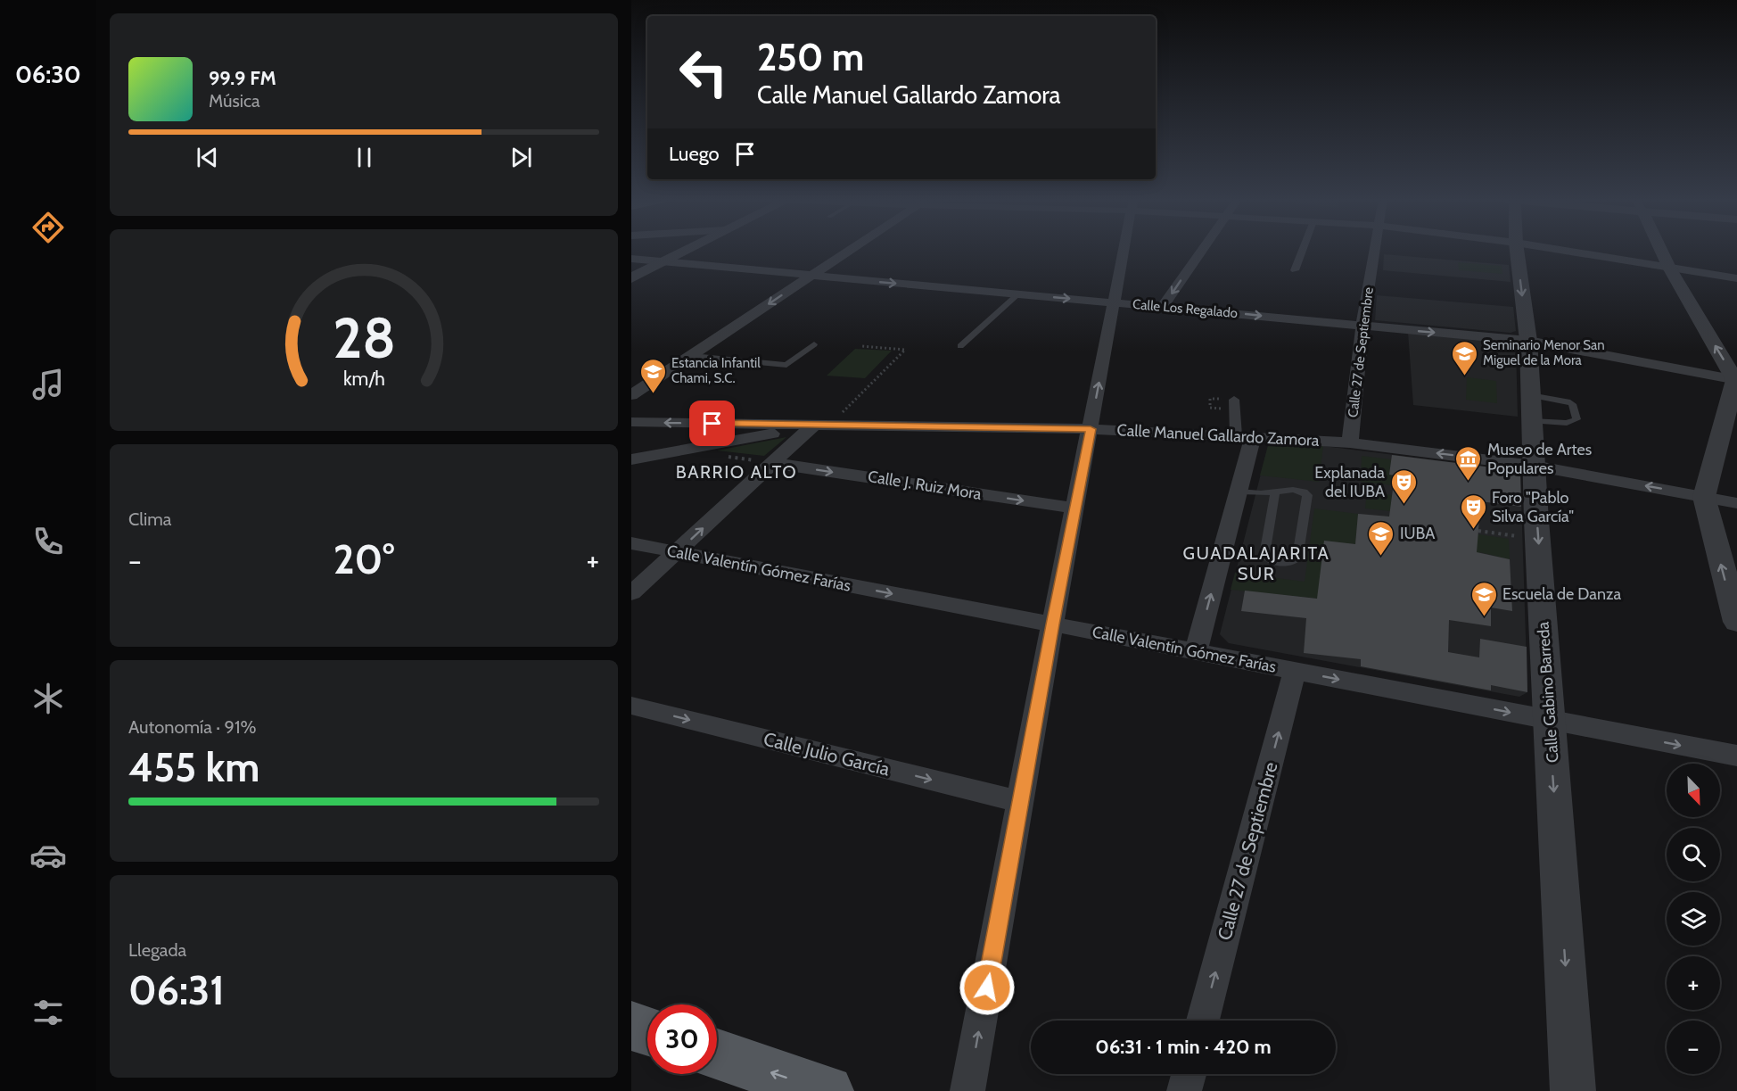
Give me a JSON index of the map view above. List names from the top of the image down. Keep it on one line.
{"streets":{"street":["Calle Los Regalado","Calle 27 de Septiembre","Calle Manuel Gallardo Zamora","Calle J. Ruiz Mora","Calle Valentín Gómez Farías","Calle Gabino Barreda","Calle Julio García"]},"crossings":[["Calle Los Regalado","Calle 27 de Septiembre"],["Calle Los Regalado","Calle Gabino Barreda"],["Calle 27 de Septiembre","Calle Manuel Gallardo Zamora"],["Calle 27 de Septiembre","Calle Valentín Gómez Farías"],["Calle Manuel Gallardo Zamora","Calle Gabino Barreda"],["Calle Valentín Gómez Farías","Calle Gabino Barreda"]],"one_way":["Calle Los Regalado","Calle 27 de Septiembre","Calle J. Ruiz Mora","Calle Valentín Gómez Farías","Calle Gabino Barreda","Calle Julio García"],"districts":["BARRIO ALTO","GUADALAJARITA SUR"],"places":{"school or university":["Seminario Menor San Miguel de la Mora","Estancia Infantil Chami, S.C.","IUBA","Escuela de Danza"],"museum":["Museo de Artes Populares"],"theatre":["Explanada del IUBA","Foro \"Pablo Silva García\""]},"north":"bottom right","page":{"tabs":"06:30","turn":["250 m","Calle Manuel Gallardo Zamora"],"song":["99.9 FM","Música"],"then":"Luego","tile":["Clima",["Autonomía · 91%","455 km"],["Llegada","06:31"]],"heat":["−","20°","+"],"map_buttons":["+","−"],"limit":"30","trip":"06:31 · 1 min · 420 m","gauge":["28","km/h"]}}
